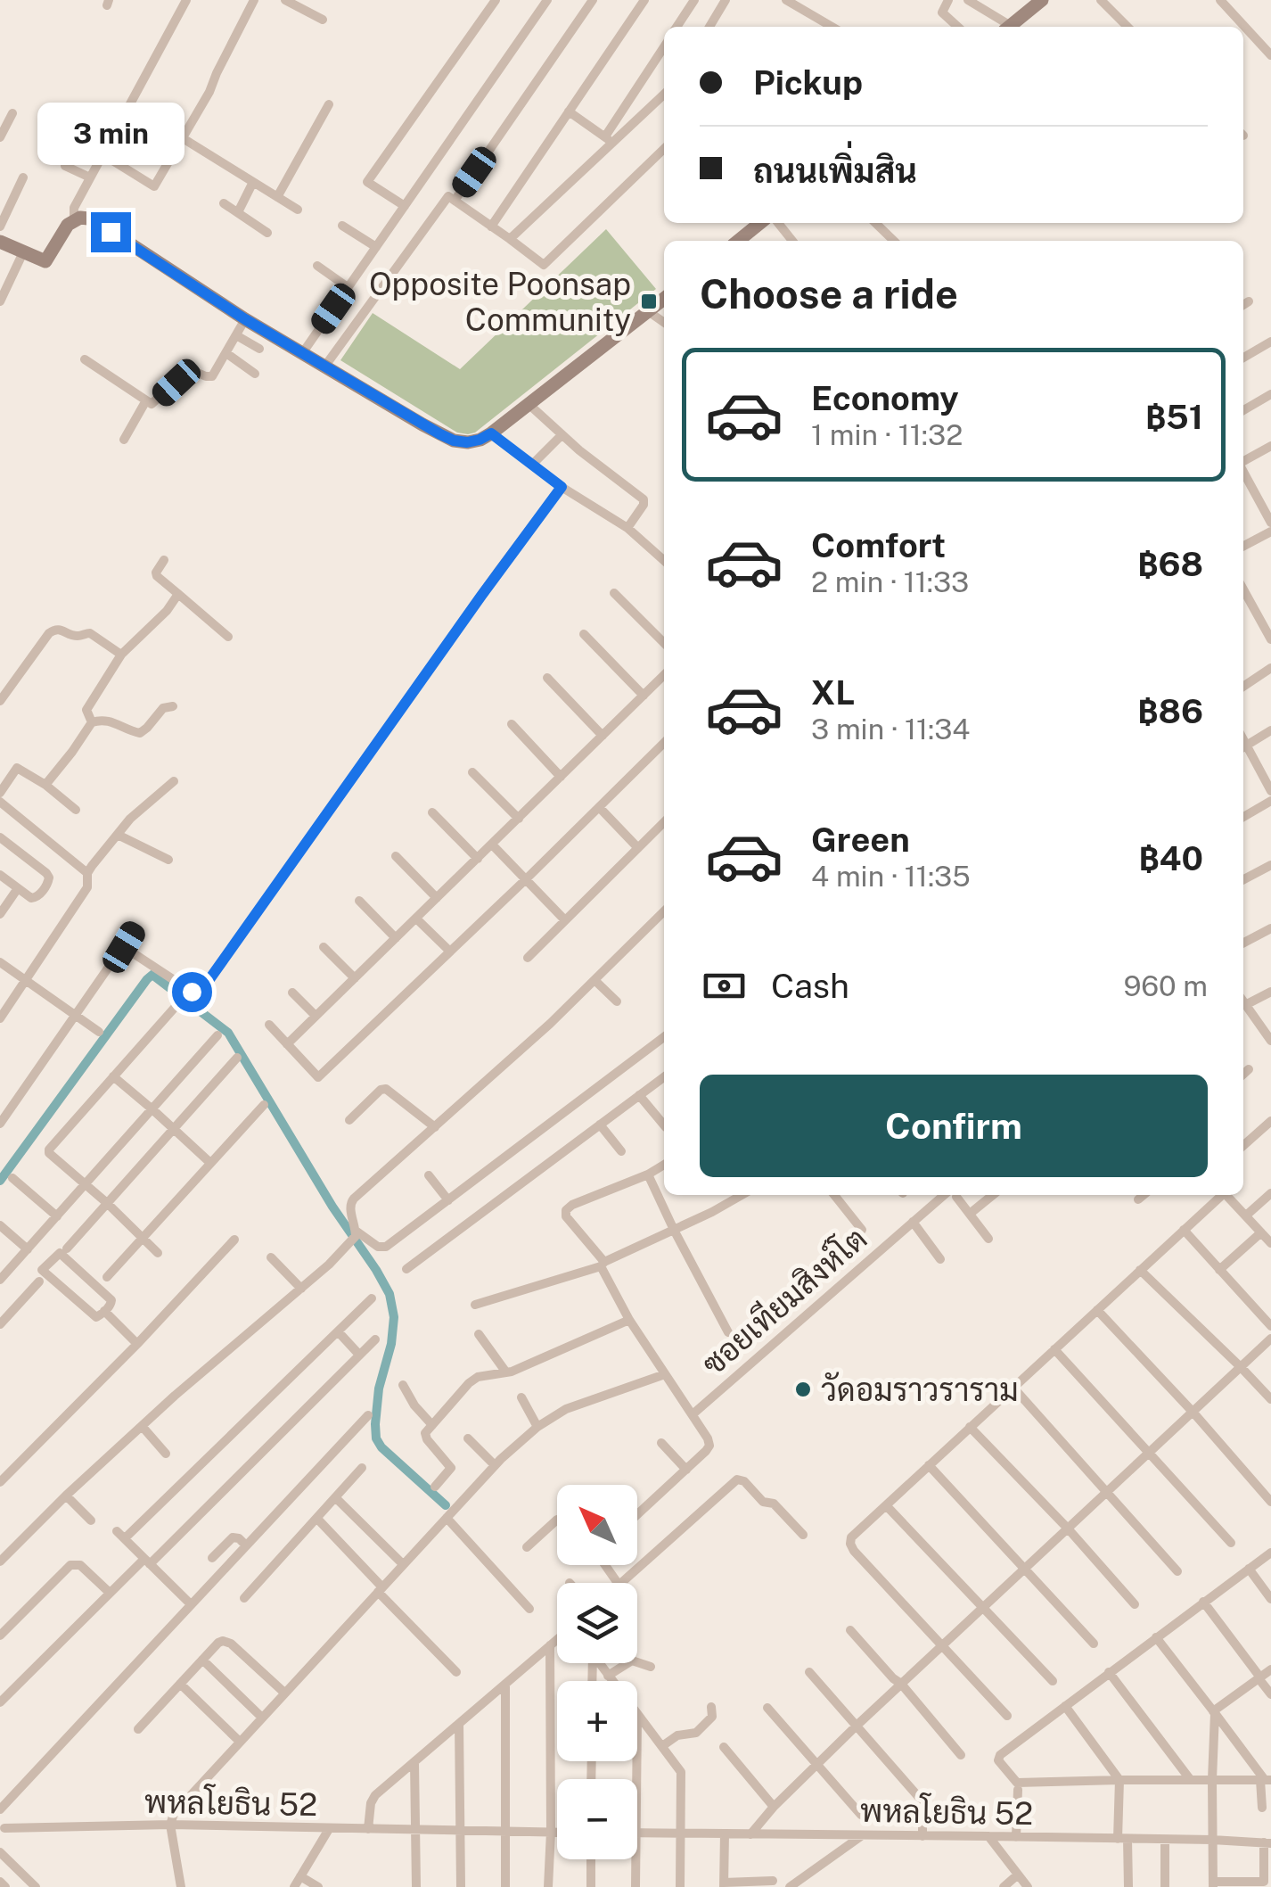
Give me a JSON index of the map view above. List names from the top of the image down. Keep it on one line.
{"streets":{"street":["ซอยเทียมสิงห์โต","พหลโยธิน 52"]},"places":{"transit":["Opposite Poonsap Community"],"other":["วัดอมราวราราม"]},"north":"top left","page":{"banner":["Pickup","ถนนเพิ่มสิน"],"bubble":"3 min","heading":"Choose a ride","list":[{"name":"Economy","note":"1 min · 11:32","value":"฿51"},{"name":"Comfort","note":"2 min · 11:33","value":"฿68"},{"name":"XL","note":"3 min · 11:34","value":"฿86"},{"name":"Green","note":"4 min · 11:35","value":"฿40"}],"pay":["Cash","960 m"],"buttons":"Confirm","map_buttons":["+","−"]}}
